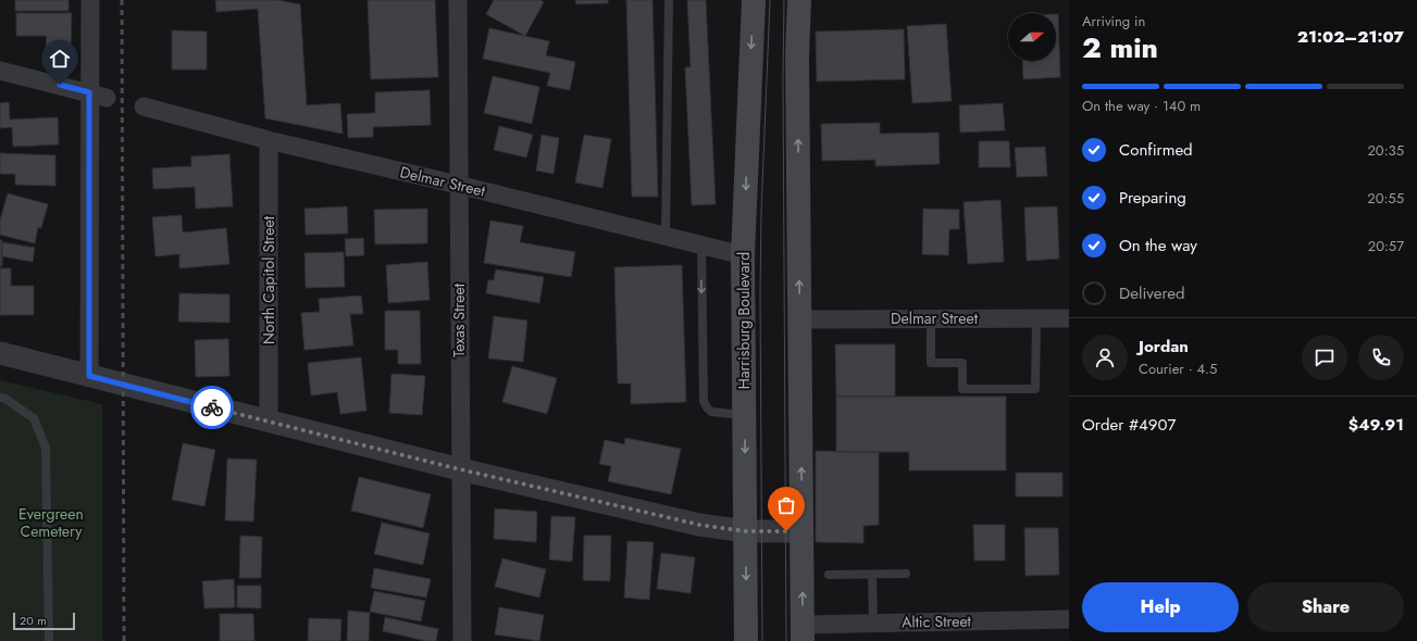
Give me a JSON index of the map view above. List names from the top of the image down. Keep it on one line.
{"streets":{"main road":["Harrisburg Boulevard"],"street":["Delmar Street","North Capitol Street","Texas Street","Altic Street"]},"crossings":[["Delmar Street","North Capitol Street"],["Delmar Street","Texas Street"],["Delmar Street","Harrisburg Boulevard"]],"parks":["Evergreen Cemetery"],"scale_bar":"20 m","north":"right","page":{"heading":["2 min","Arriving in","21:02–21:07"],"panel":["Jordan","Courier · 4.5","Order #4907","$49.91"],"bar":"On the way · 140 m","list":[["Confirmed","20:35"],["Preparing","20:55"],["On the way","20:57"],"Delivered"],"buttons":["Help","Share"],"scale":"20 m"}}
